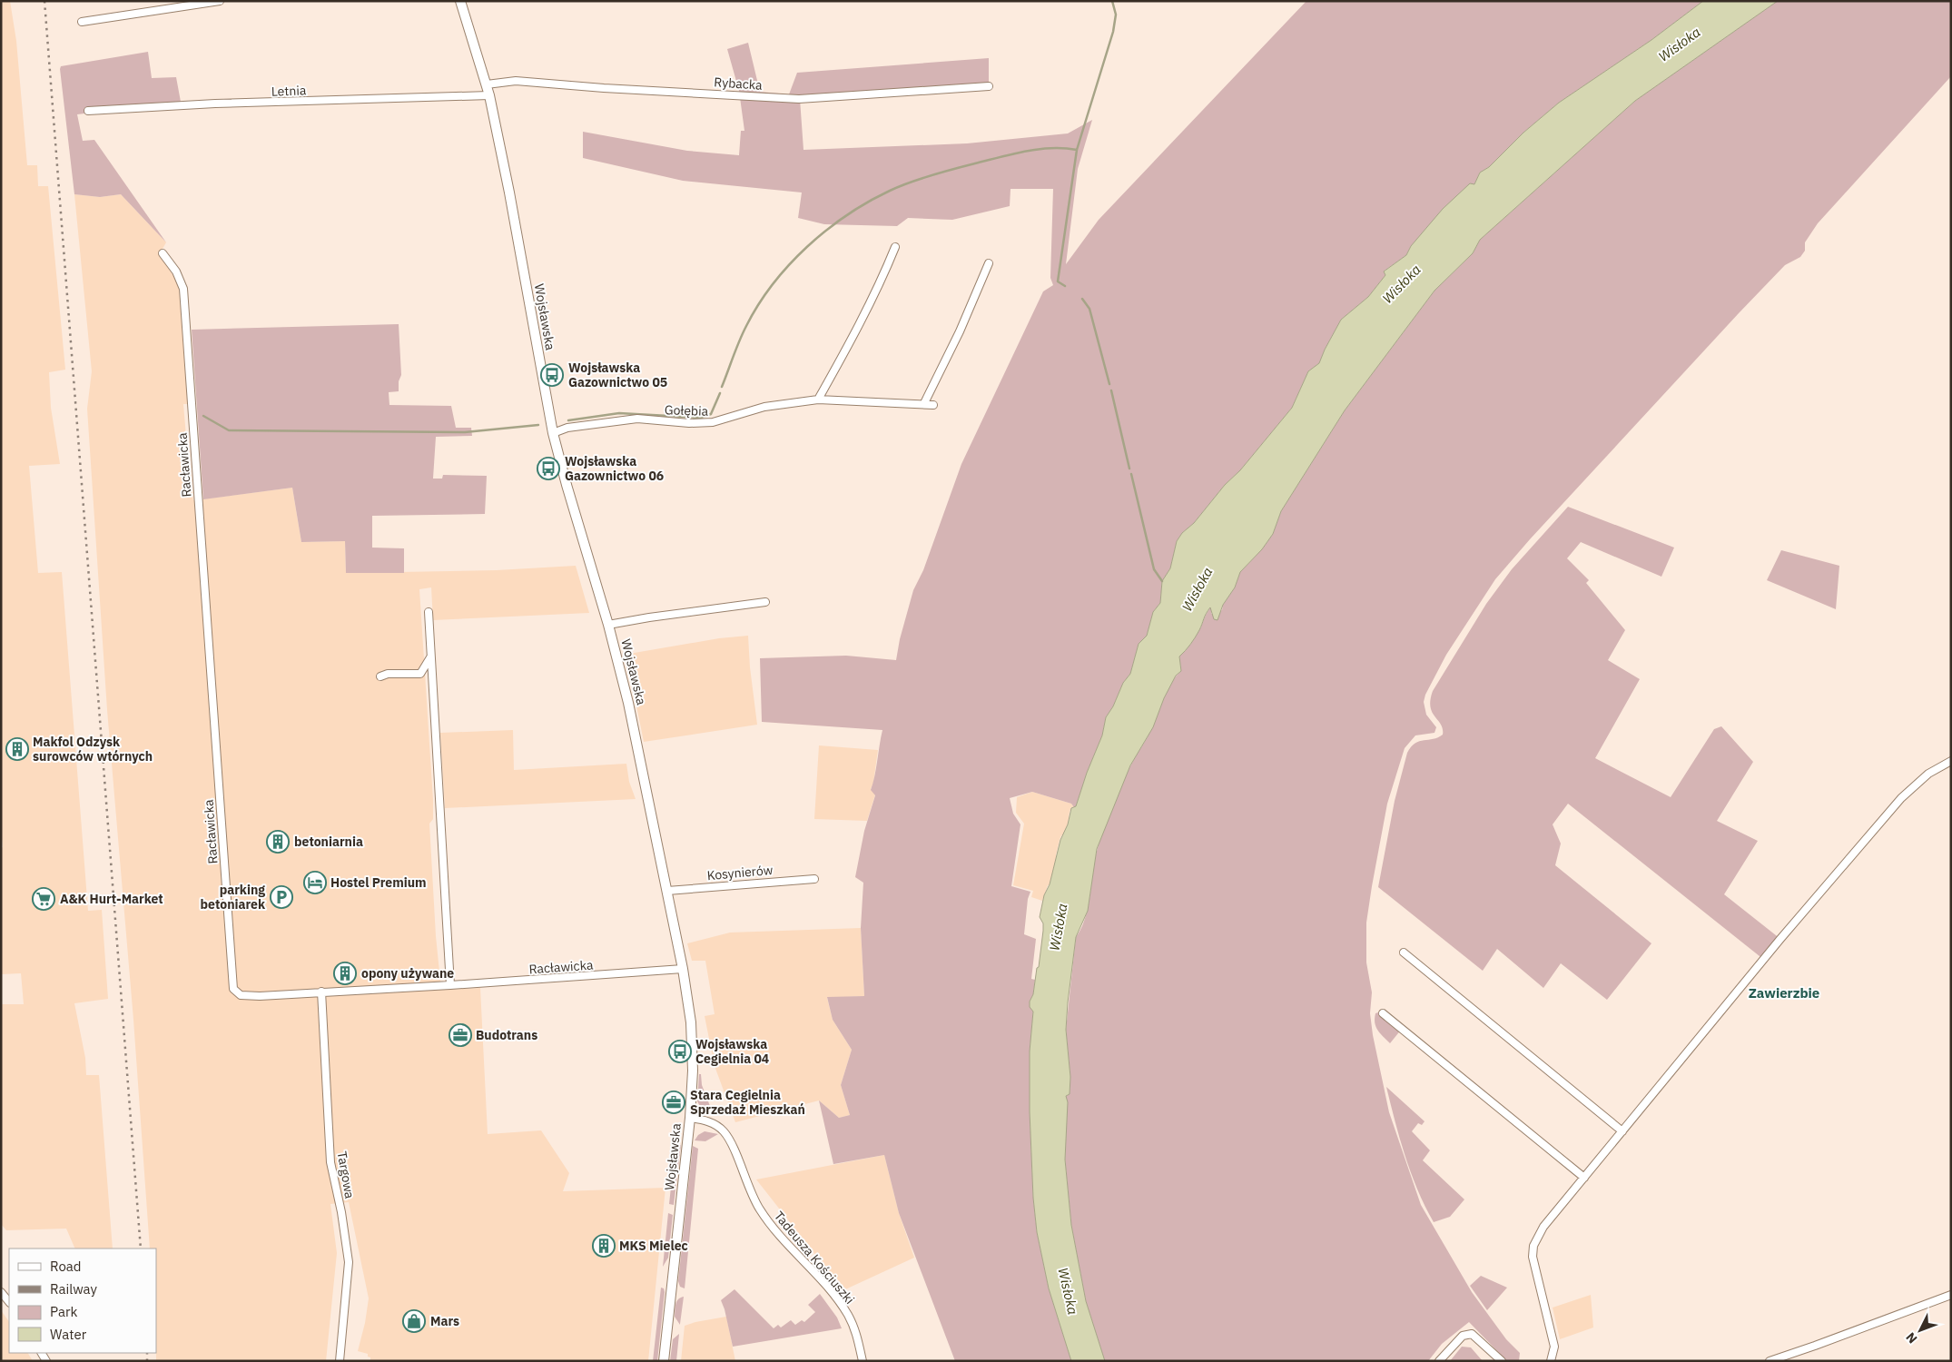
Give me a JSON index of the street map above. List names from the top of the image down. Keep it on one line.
{"streets":{"street":["Rybacka","Letnia","Wojsławska","Gołębia","Racławicka","Kosynierów","Targowa","Tadeusza Kościuszki"]},"crossings":[["Rybacka","Wojsławska"],["Letnia","Wojsławska"],["Wojsławska","Gołębia"],["Wojsławska","Racławicka"],["Wojsławska","Kosynierów"],["Wojsławska","Tadeusza Kościuszki"],["Racławicka","Targowa"]],"districts":["Zawierzbie"],"water":["Wisłoka"],"places":{"bus stop":["Wojsławska Gazownictwo 05","Wojsławska Gazownictwo 06","Wojsławska Cegielnia 04"],"building":["Makfol Odzysk surowców wtórnych","betoniarnia","opony używane","MKS Mielec"],"hotel":["Hostel Premium"],"parking":["parking betoniarek"],"supermarket":["A&K Hurt-Market"],"office":["Budotrans","Stara Cegielnia Sprzedaż Mieszkań"],"shop":["Mars"]},"legend":["Road","Railway","Park","Water"],"north":"bottom left"}
